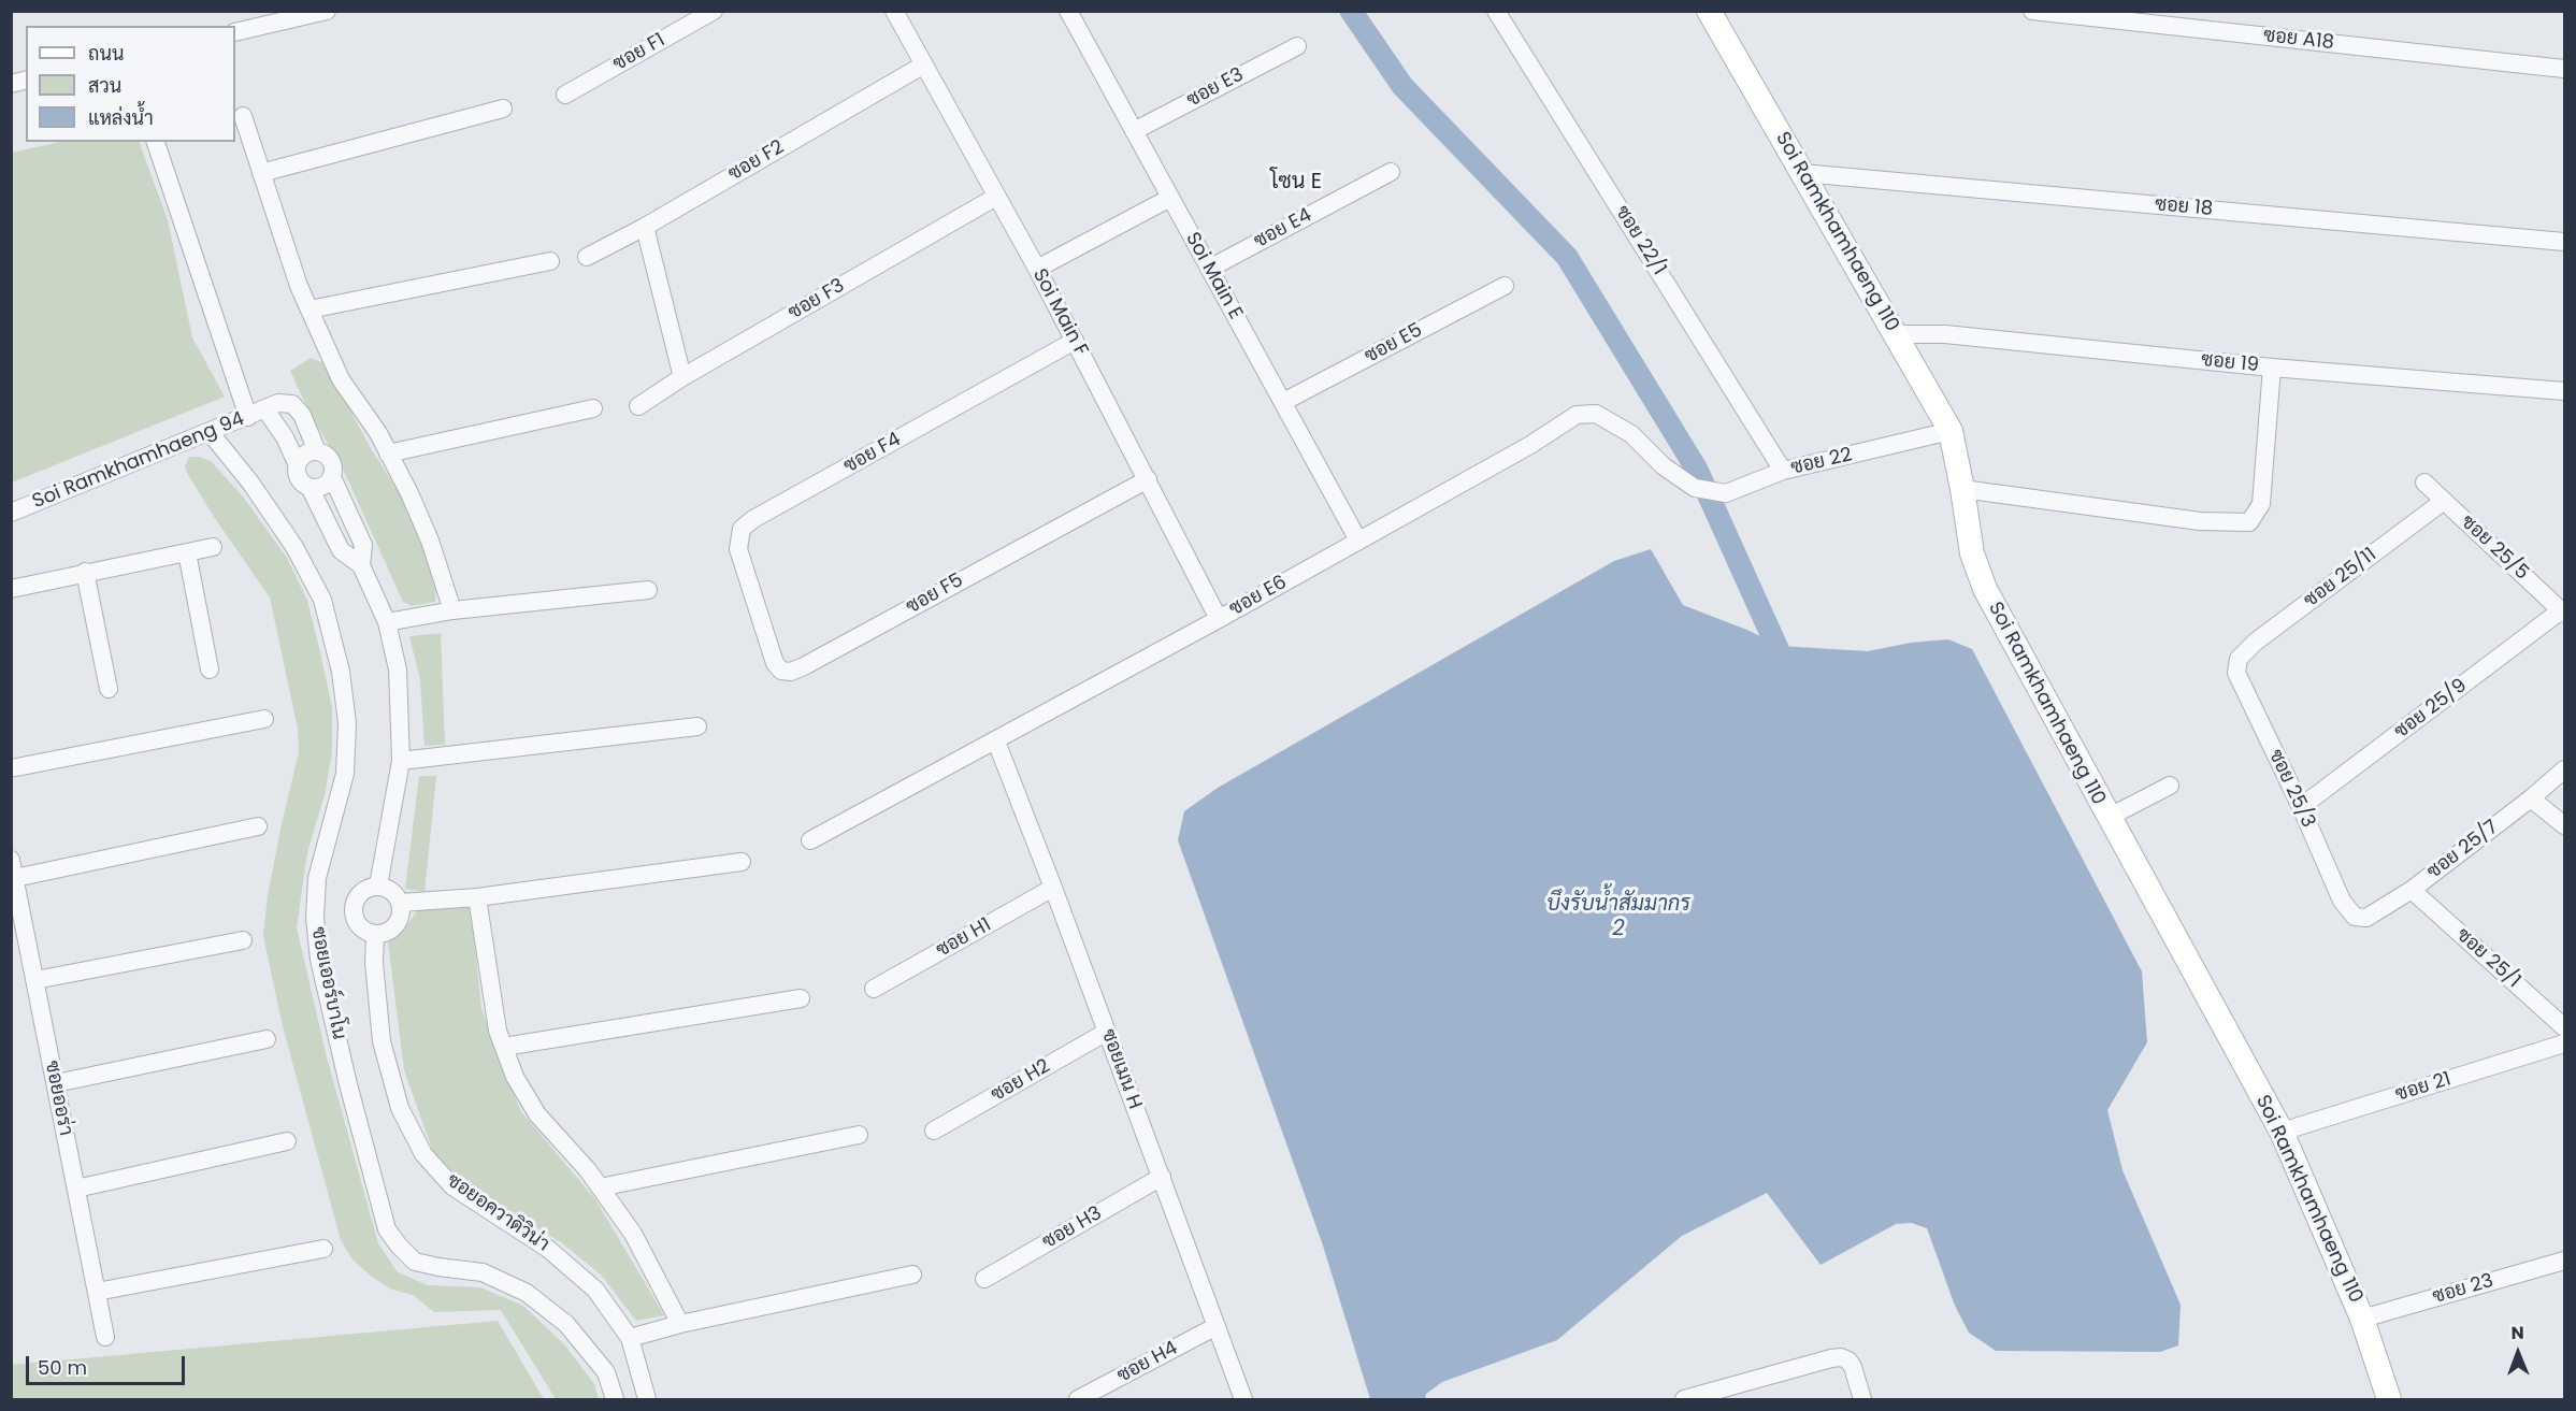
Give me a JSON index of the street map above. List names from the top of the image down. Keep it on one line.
{"streets":{"street":["ซอย A18","ซอย F1","ซอย E3","ซอย F2","ซอย 18","ซอย E4","Soi Ramkhamhaeng 110","ซอย 22/1","Soi Main E","ซอย F3","Soi Main F","ซอย E5","ซอย 19","ซอย F4","Soi Ramkhamhaeng 94","ซอย 22","ซอย 25/5","ซอย 25/11","ซอย F5","ซอย E6","ซอย 25/9","ซอย 25/3","ซอย 25/7","ซอย H1","ซอย 25/1","ซอยเออร์บาโน","ซอยเมน H","ซอย H2","ซอย 21","ซอยออร่า","ซอยอควาดิวิน่า","ซอย H3","ซอย 23","ซอย H4"]},"crossings":[["ซอย E3","Soi Main E"],["ซอย F2","Soi Main F"],["ซอย 18","Soi Ramkhamhaeng 110"],["ซอย E4","Soi Main E"],["Soi Ramkhamhaeng 110","ซอย 19"],["Soi Ramkhamhaeng 110","ซอย 22"],["Soi Ramkhamhaeng 110","ซอย 21"],["Soi Ramkhamhaeng 110","ซอย 23"],["ซอย 22/1","ซอย 22"],["Soi Main E","ซอย E5"],["Soi Main E","ซอย E6"],["ซอย F3","Soi Main F"],["Soi Main F","ซอย F4"],["Soi Main F","ซอย F5"],["Soi Main F","ซอย E6"],["ซอย F4","ซอย F5"],["Soi Ramkhamhaeng 94","ซอยเออร์บาโน"],["ซอย 22","ซอย E6"],["ซอย 25/5","ซอย 25/11"],["ซอย 25/5","ซอย 25/9"],["ซอย 25/11","ซอย 25/3"],["ซอย E6","ซอยเมน H"],["ซอย 25/9","ซอย 25/3"],["ซอย 25/3","ซอย 25/7"],["ซอย 25/7","ซอย 25/1"],["ซอย H1","ซอยเมน H"],["ซอยเมน H","ซอย H2"],["ซอยเมน H","ซอย H3"],["ซอยเมน H","ซอย H4"]],"districts":["โซน E"],"water":["บึงรับน้ำสัมมากร 2"],"legend":["ถนน","สวน","แหล่งน้ำ"],"scale_bar":"50 m","north":"top"}
